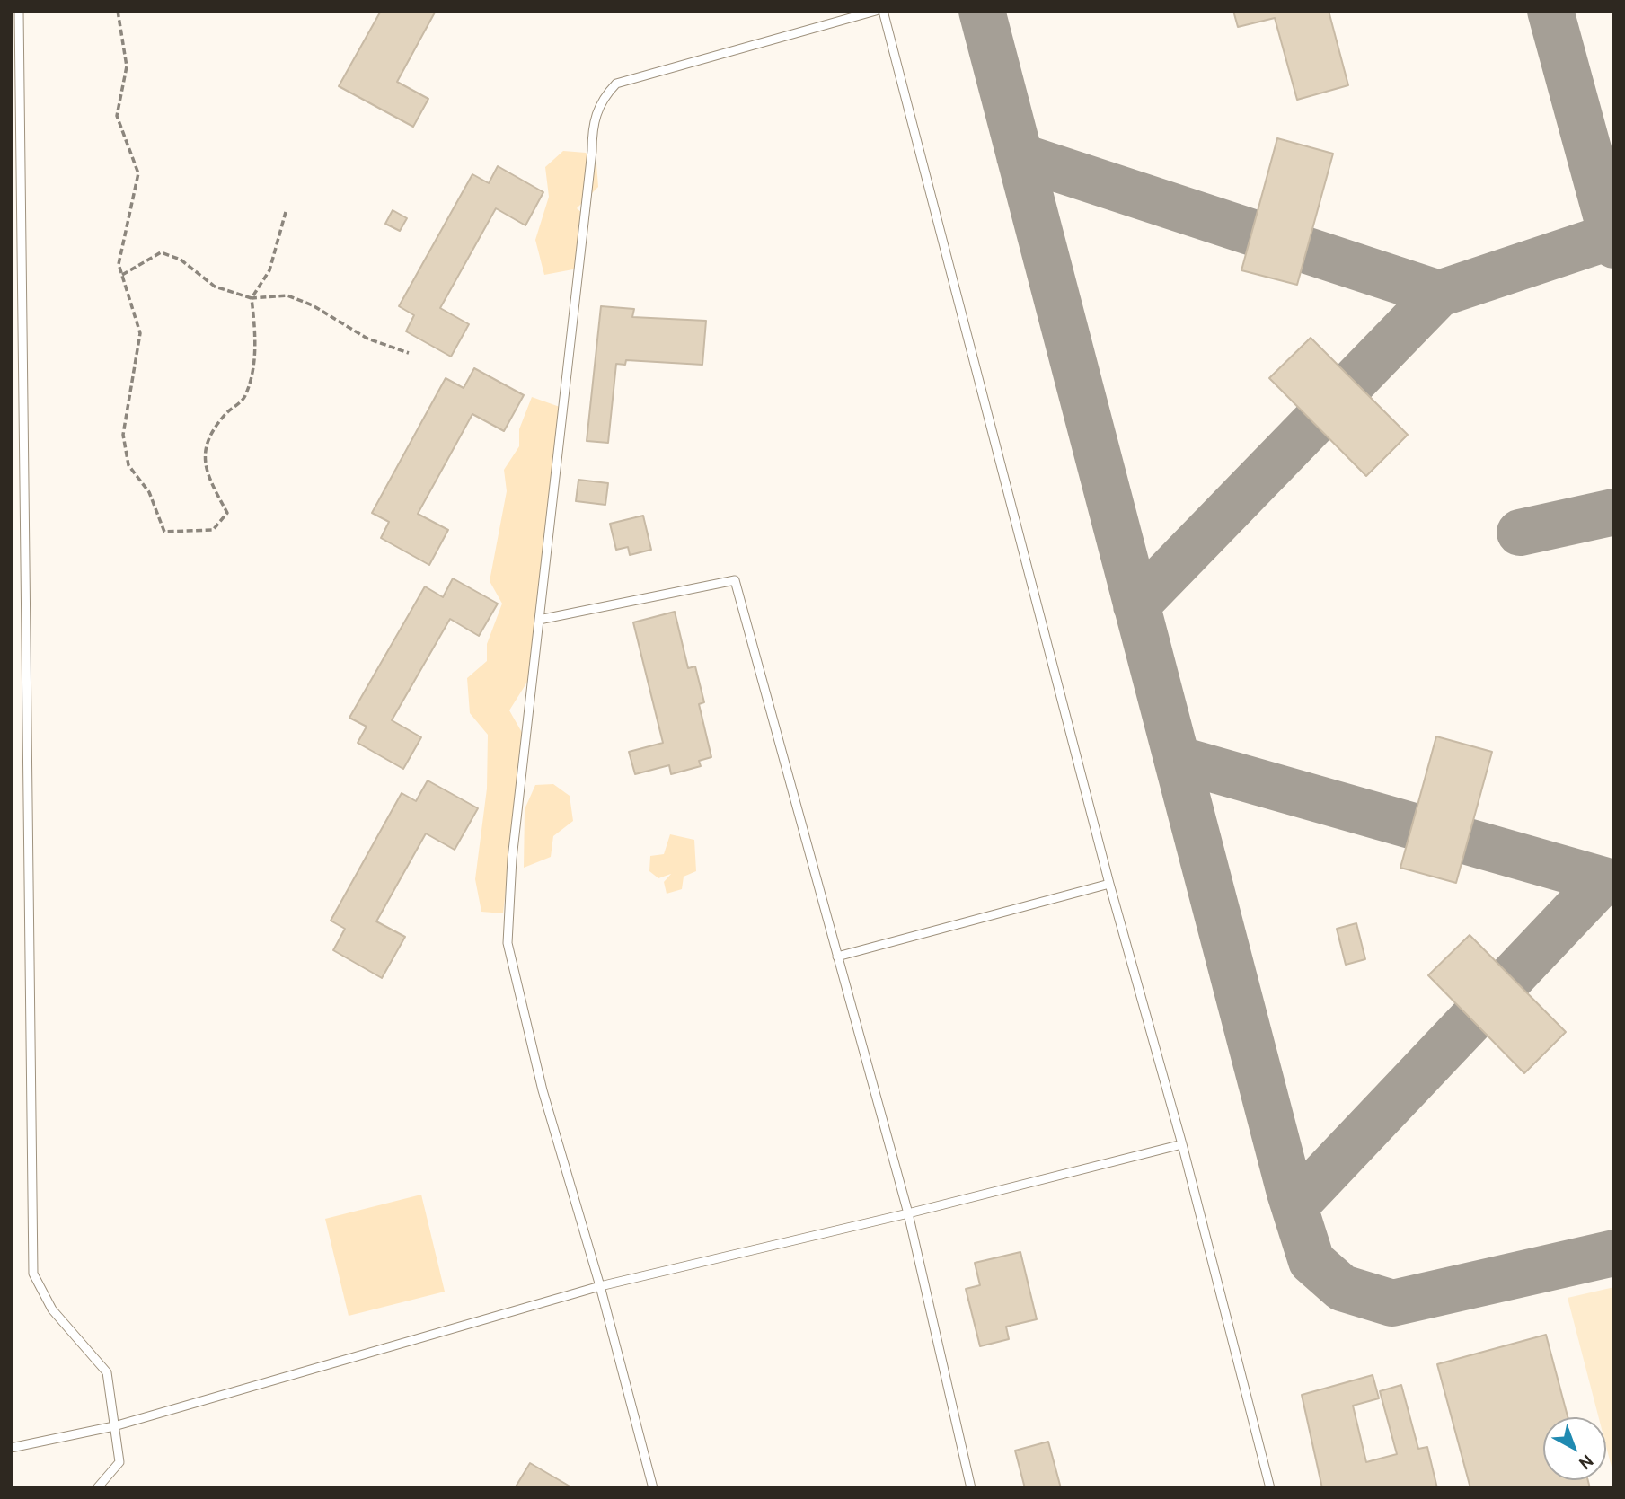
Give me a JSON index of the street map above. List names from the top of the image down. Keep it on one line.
{"north":"bottom right"}
